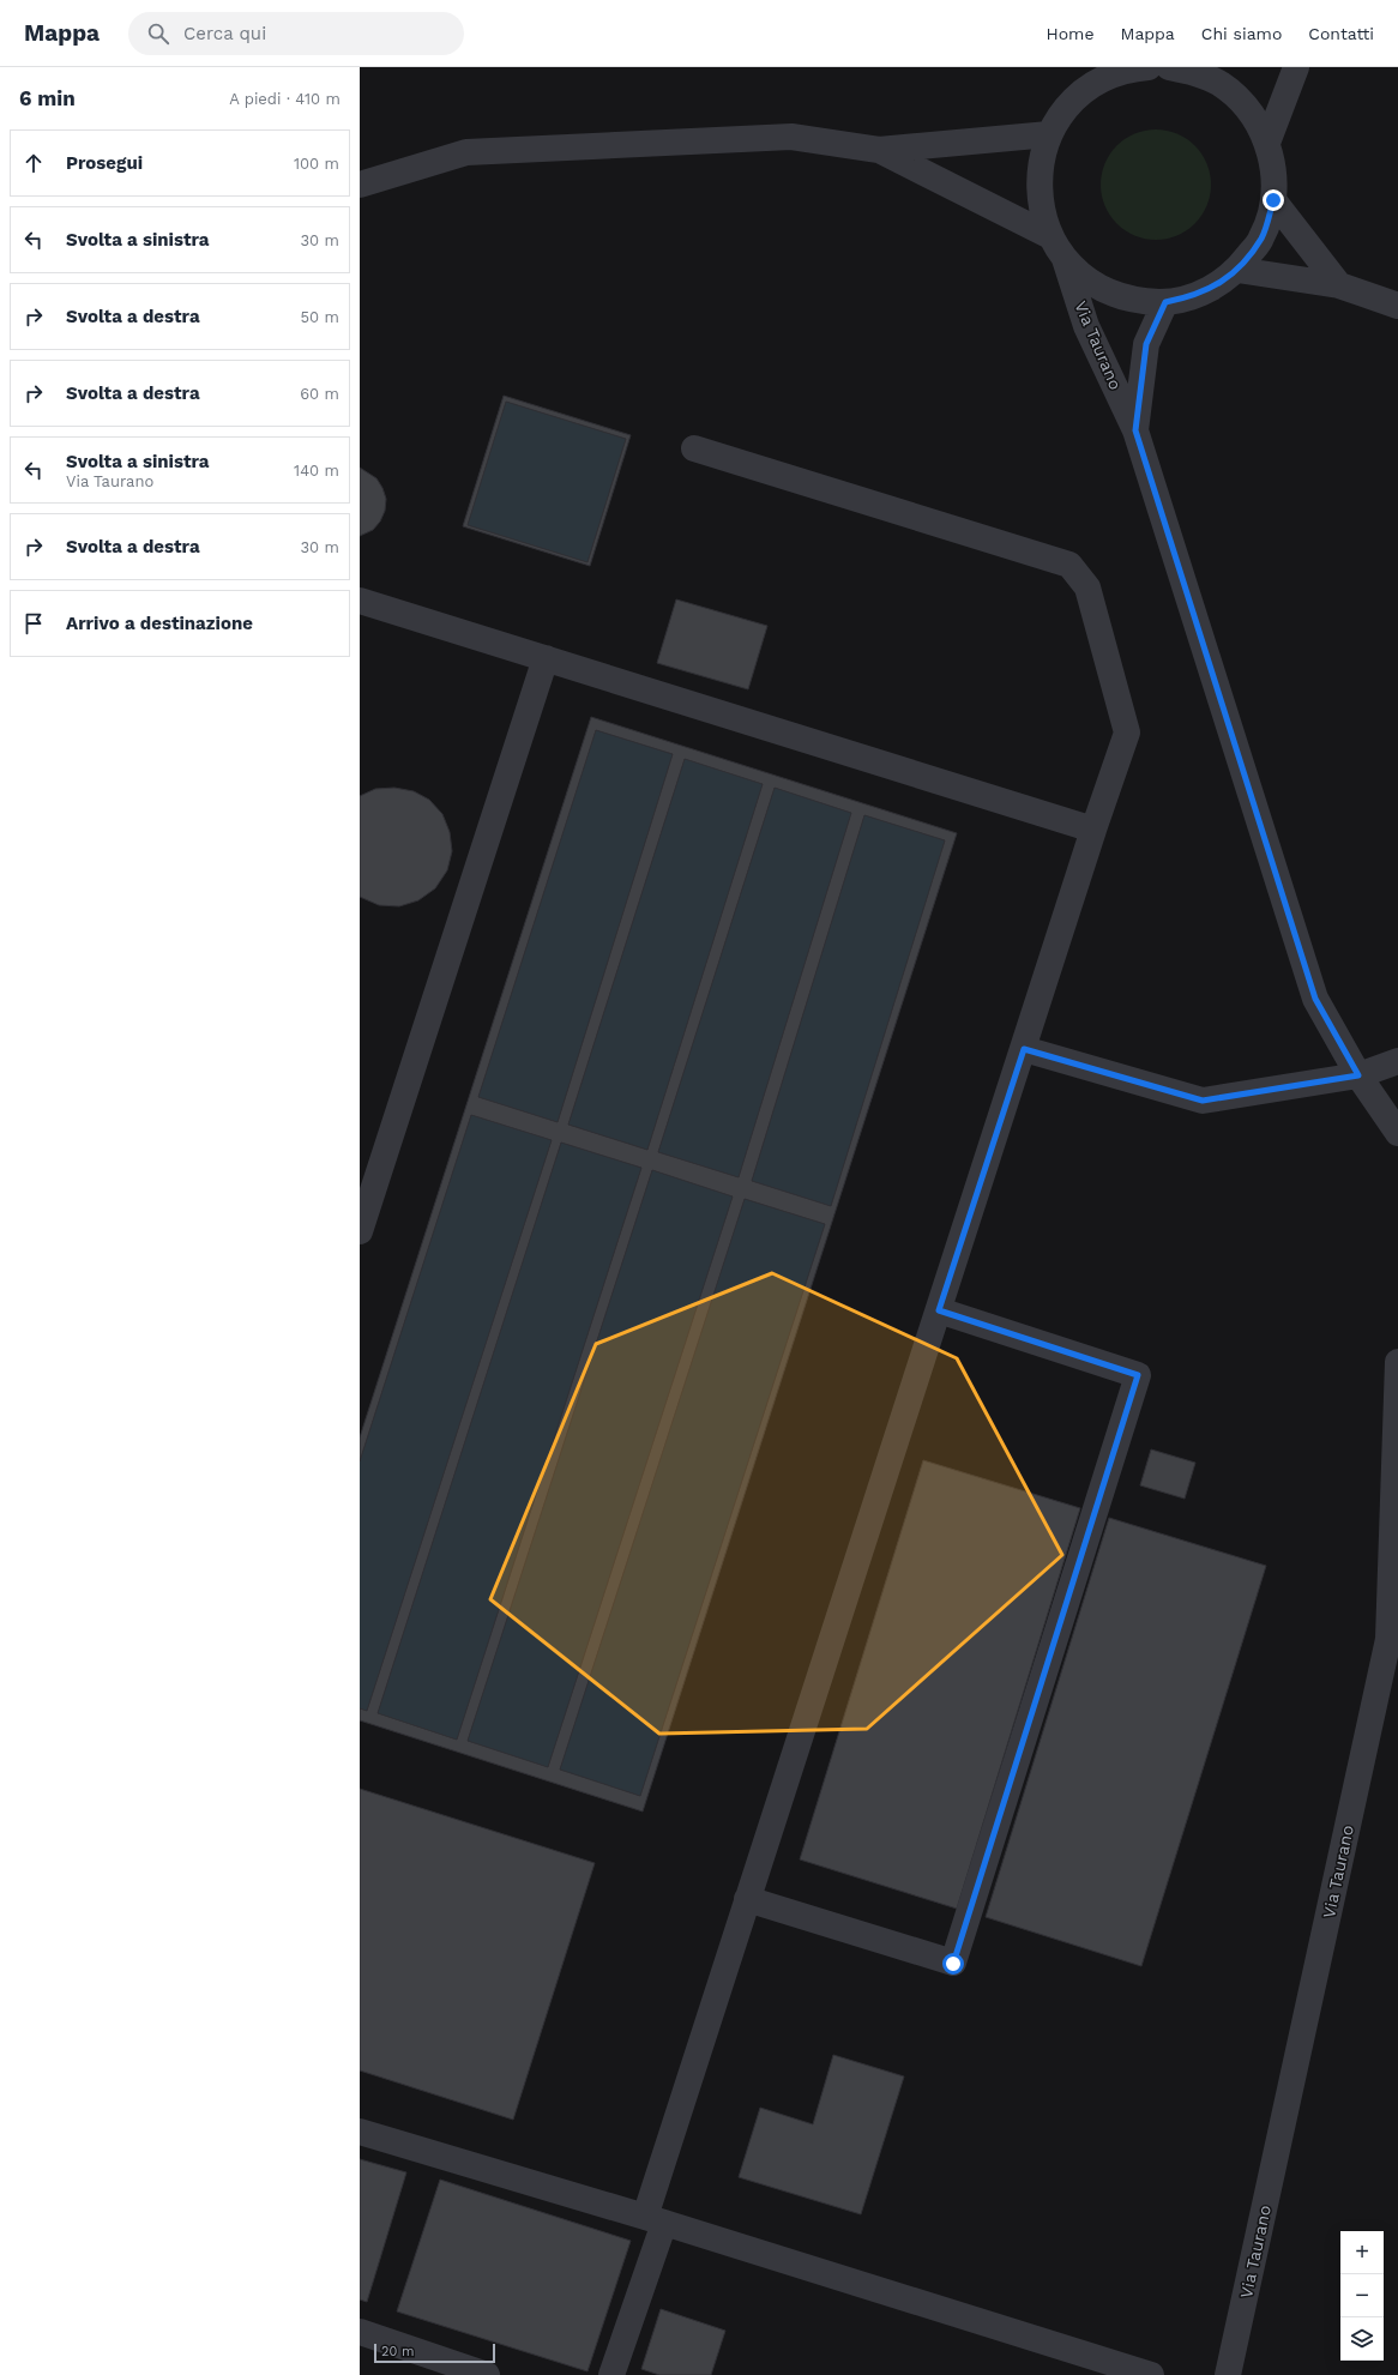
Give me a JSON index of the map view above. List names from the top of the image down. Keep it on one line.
{"streets":{"street":["Via Taurano"]},"scale_bar":"20 m","page":{"header":"Mappa","search":"Cerca qui","nav":["Home","Mappa","Chi siamo","Contatti"],"heading":["6 min","A piedi · 410 m"],"list":[["Prosegui","100 m"],["Svolta a sinistra","30 m"],["Svolta a destra","50 m"],["Svolta a destra","60 m"],["Svolta a sinistra","Via Taurano","140 m"],["Svolta a destra","30 m"],"Arrivo a destinazione"],"map_buttons":["+","−"],"scale":"20 m"}}
